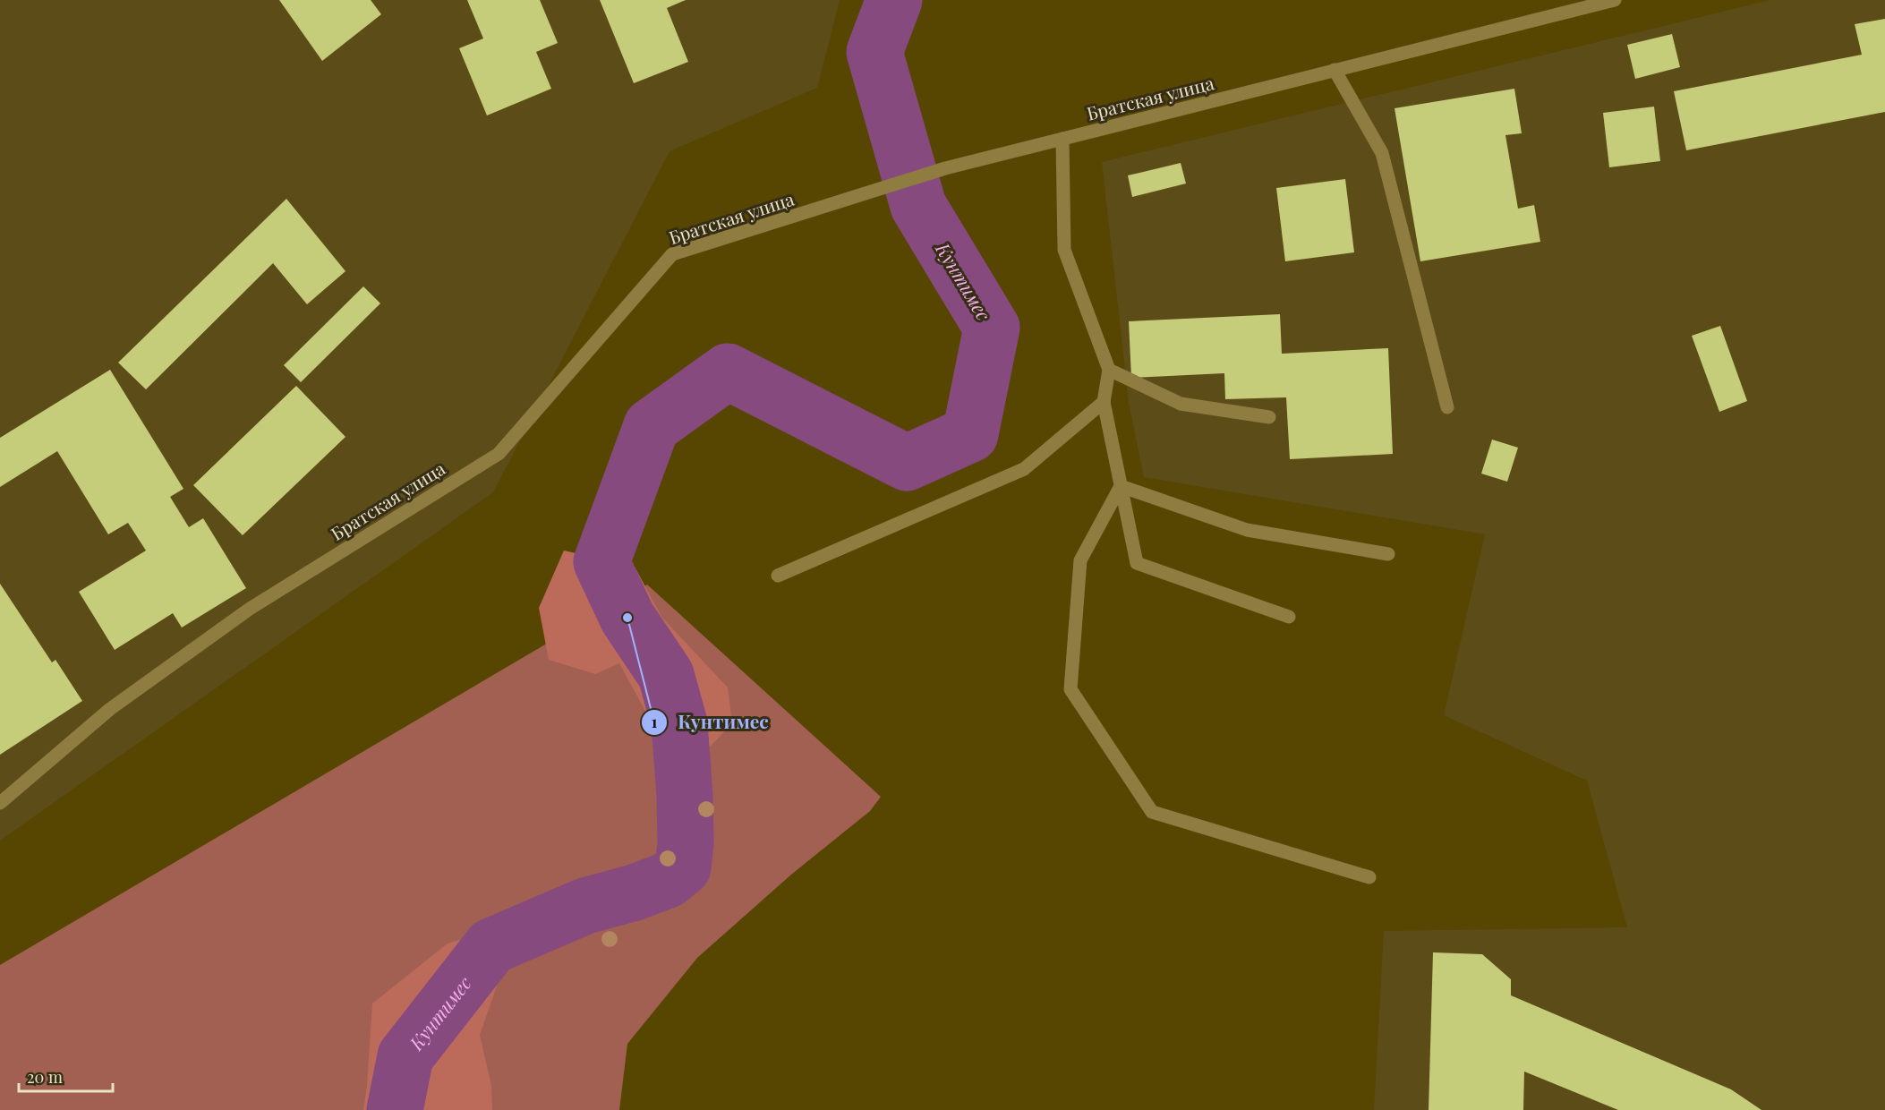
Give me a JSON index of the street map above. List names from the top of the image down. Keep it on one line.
{"streets":{"street":["Братская улица"]},"water":["Кунтимес"],"places":["Кунтимес"],"scale_bar":"20 m"}
